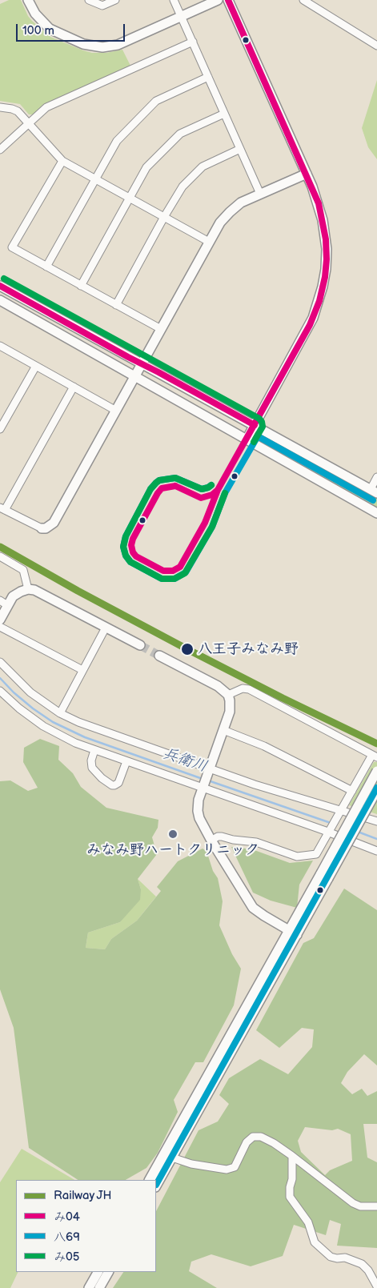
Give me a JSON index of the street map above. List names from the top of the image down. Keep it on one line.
{"water":["兵衛川"],"places":["八王子みなみ野","みなみ野ハートクリニック"],"lines":["transit line み04","transit line み05","transit line 八69","rail line JH"],"legend":["Railway JH","み04","八69","み05"],"scale_bar":"100 m"}
